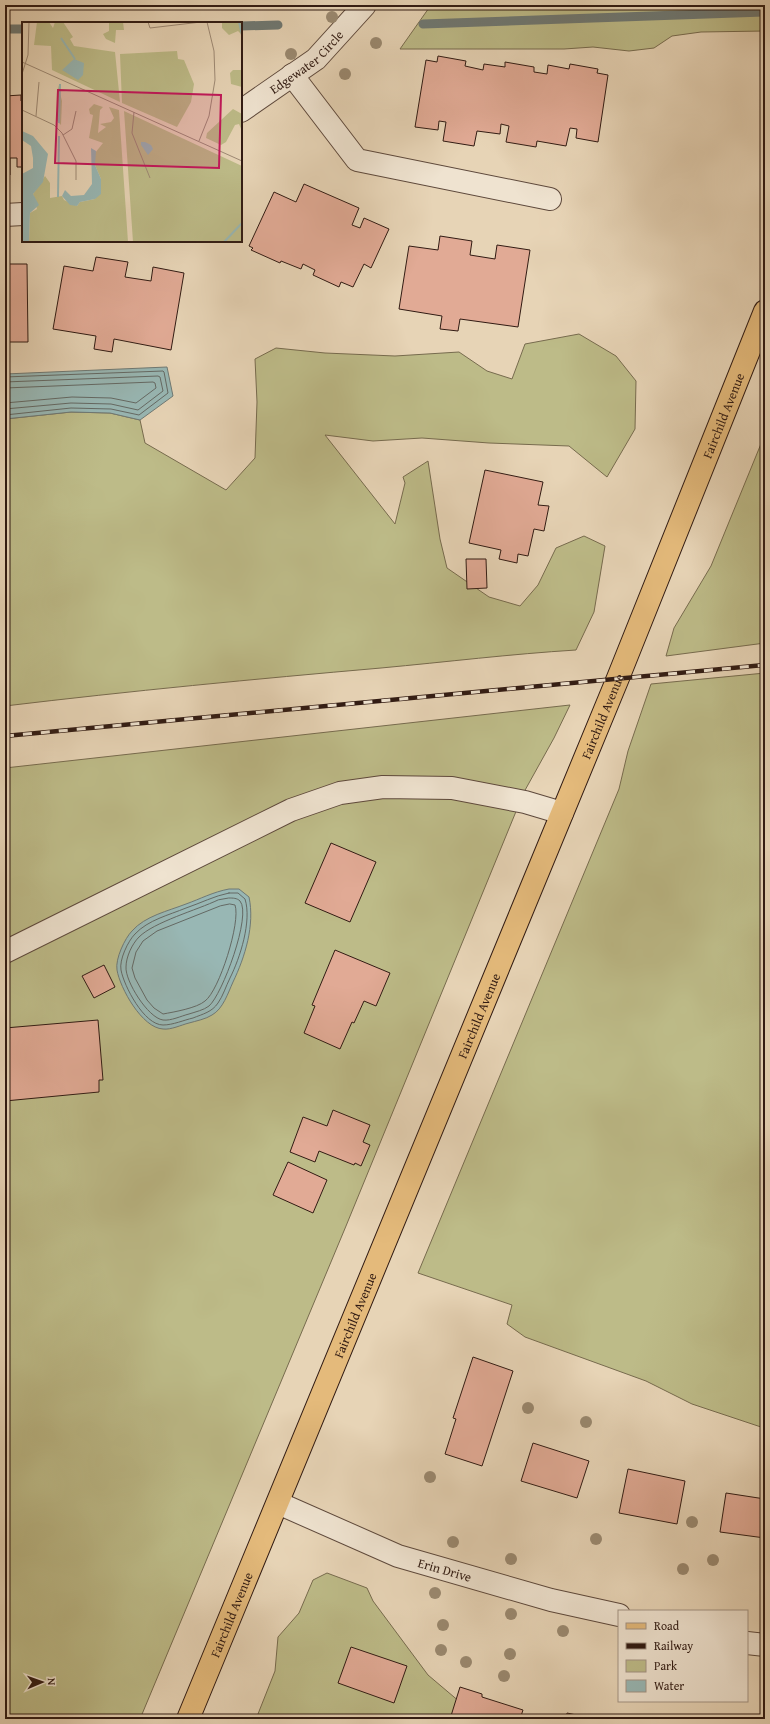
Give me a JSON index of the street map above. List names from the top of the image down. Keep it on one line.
{"streets":{"main road":["Fairchild Avenue"],"street":["Edgewater Circle","Erin Drive"]},"crossings":[["Fairchild Avenue","Erin Drive"]],"legend":["Road","Railway","Park","Water"],"north":"right"}
